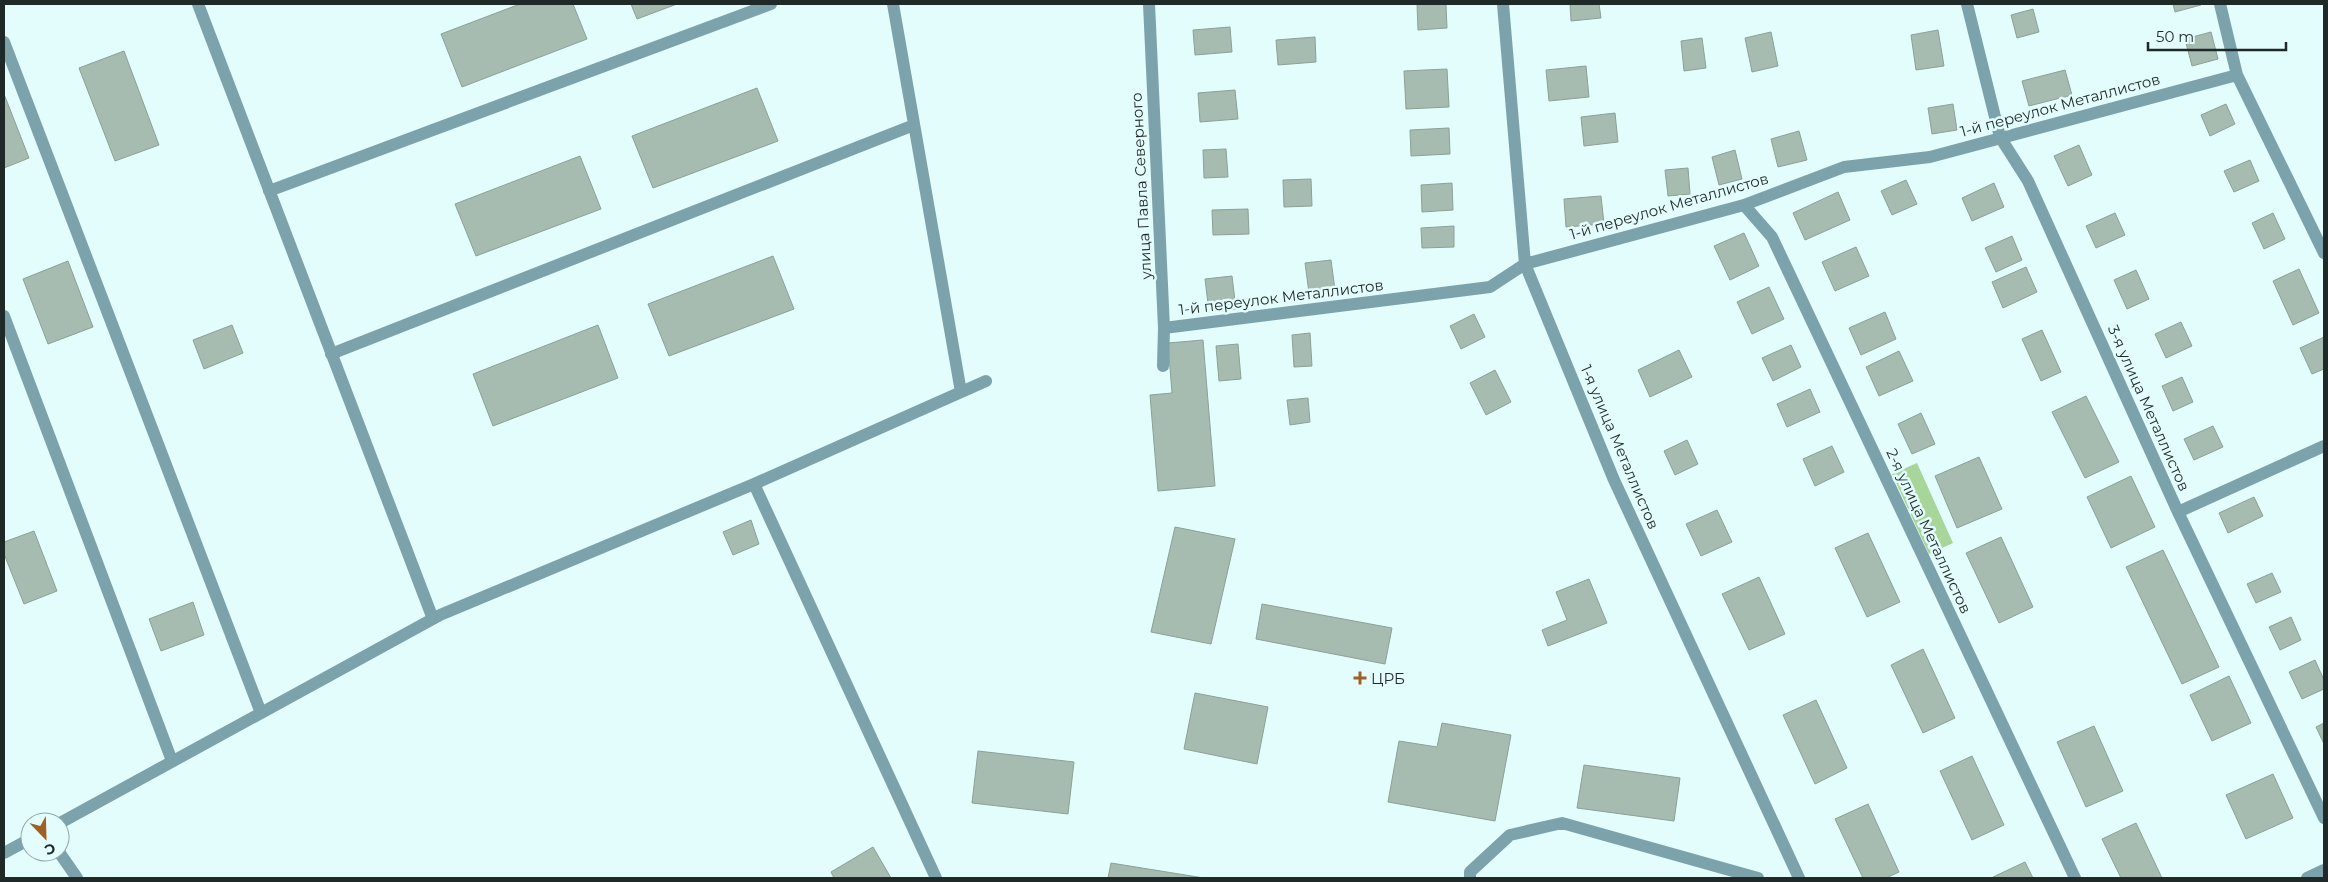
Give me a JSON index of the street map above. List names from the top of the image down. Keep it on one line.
{"streets":{"street":["1-й переулок Металлистов","улица Павла Северного","3-я улица Металлистов","1-я улица Металлистов","2-я улица Металлистов"]},"crossings":[["1-й переулок Металлистов","улица Павла Северного"],["1-й переулок Металлистов","3-я улица Металлистов"],["1-й переулок Металлистов","1-я улица Металлистов"],["1-й переулок Металлистов","2-я улица Металлистов"]],"places":{"health":["ЦРБ"]},"scale_bar":"50 m","north":"bottom right"}
